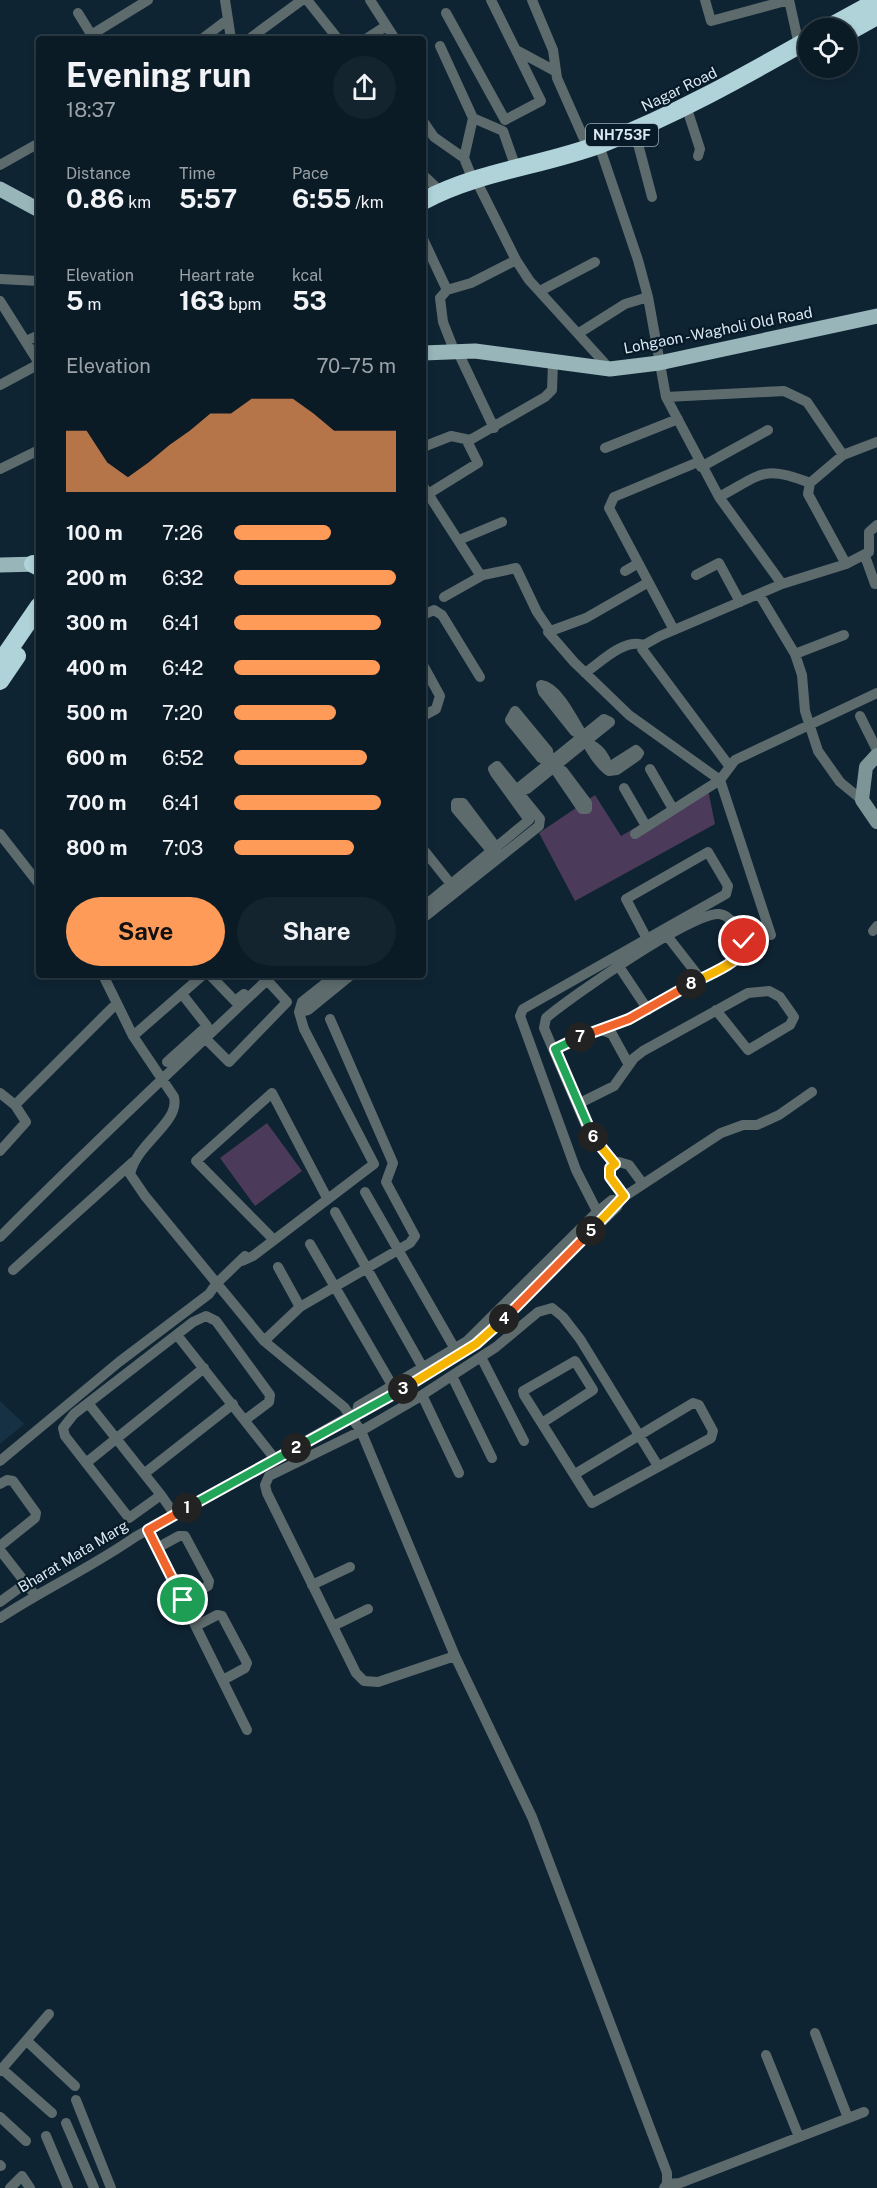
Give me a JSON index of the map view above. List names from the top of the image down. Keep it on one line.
{"streets":{"highway":["Nagar Road","NH753F"],"main road":["Lohgaon - Wagholi Old Road"],"street":["Bharat Mata Marg"]},"page":{"heading":["Evening run","18:37"],"stats":[["Distance","0.86 km"],["Time","5:57"],["Pace","6:55 /km"],["Elevation","5 m"],["Heart rate","163 bpm"],["kcal","53"]],"chart":["Elevation","70–75 m"],"list":[{"name":"100 m","note":"7:26"},{"name":"200 m","note":"6:32"},{"name":"300 m","note":"6:41"},{"name":"400 m","note":"6:42"},{"name":"500 m","note":"7:20"},{"name":"600 m","note":"6:52"},{"name":"700 m","note":"6:41"},{"name":"800 m","note":"7:03"}],"buttons":["Save","Share"],"pins":["8","7","6","5","4","3","2","1"]}}
